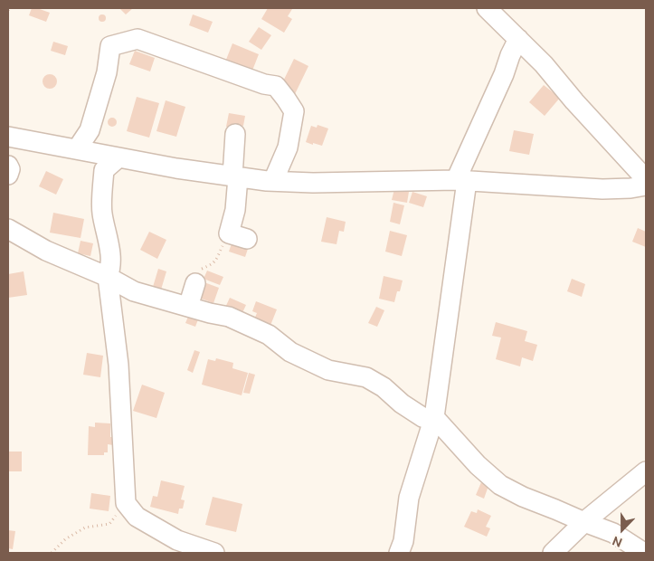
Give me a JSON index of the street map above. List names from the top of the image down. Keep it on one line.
{"north":"bottom"}
